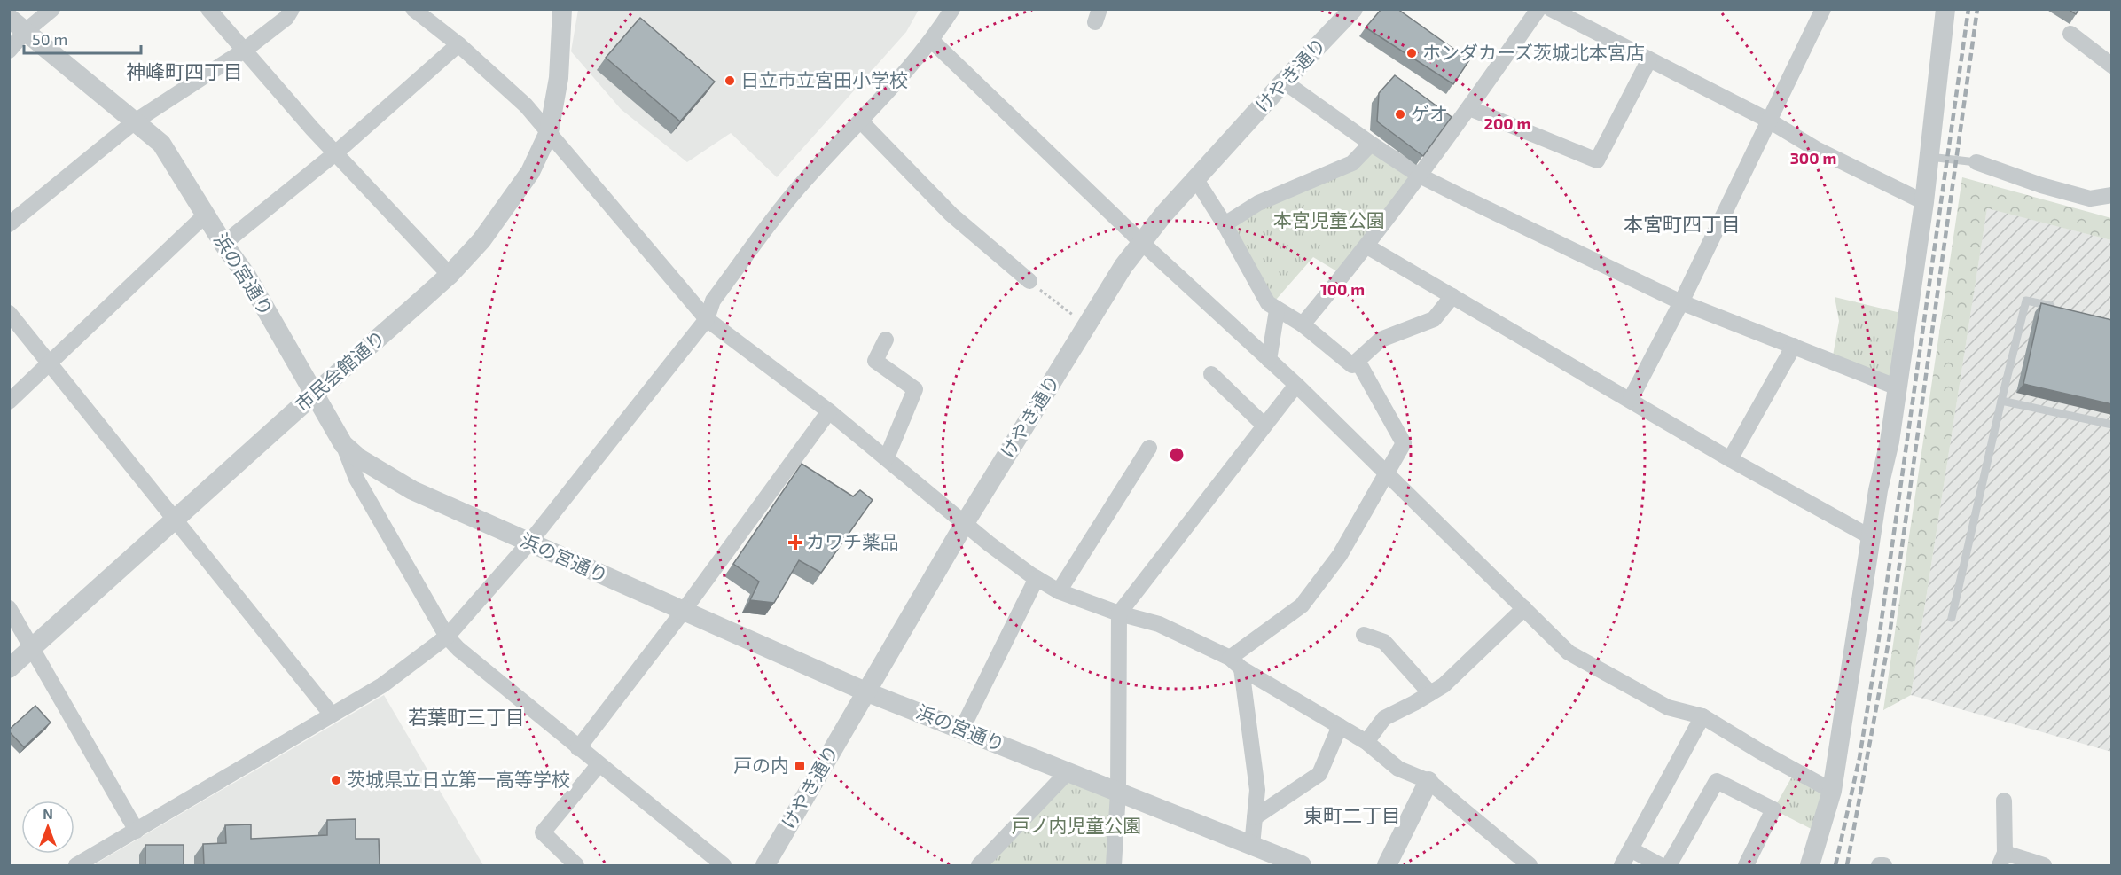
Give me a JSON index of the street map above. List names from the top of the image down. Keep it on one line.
{"streets":{"street":["けやき通り","浜の宮通り","市民会館通り"]},"crossings":[["けやき通り","浜の宮通り"],["浜の宮通り","市民会館通り"]],"districts":["神峰町四丁目","本宮町四丁目","若葉町三丁目","東町二丁目"],"parks":["本宮児童公園","戸ノ内児童公園"],"places":{"other":["ホンダカーズ茨城北本宮店","日立市立宮田小学校","ゲオ","茨城県立日立第一高等学校"],"health":["カワチ薬品"],"transit":["戸の内"]},"scale_bar":"50 m","north":"top","rings":["200 m","300 m","100 m"]}
